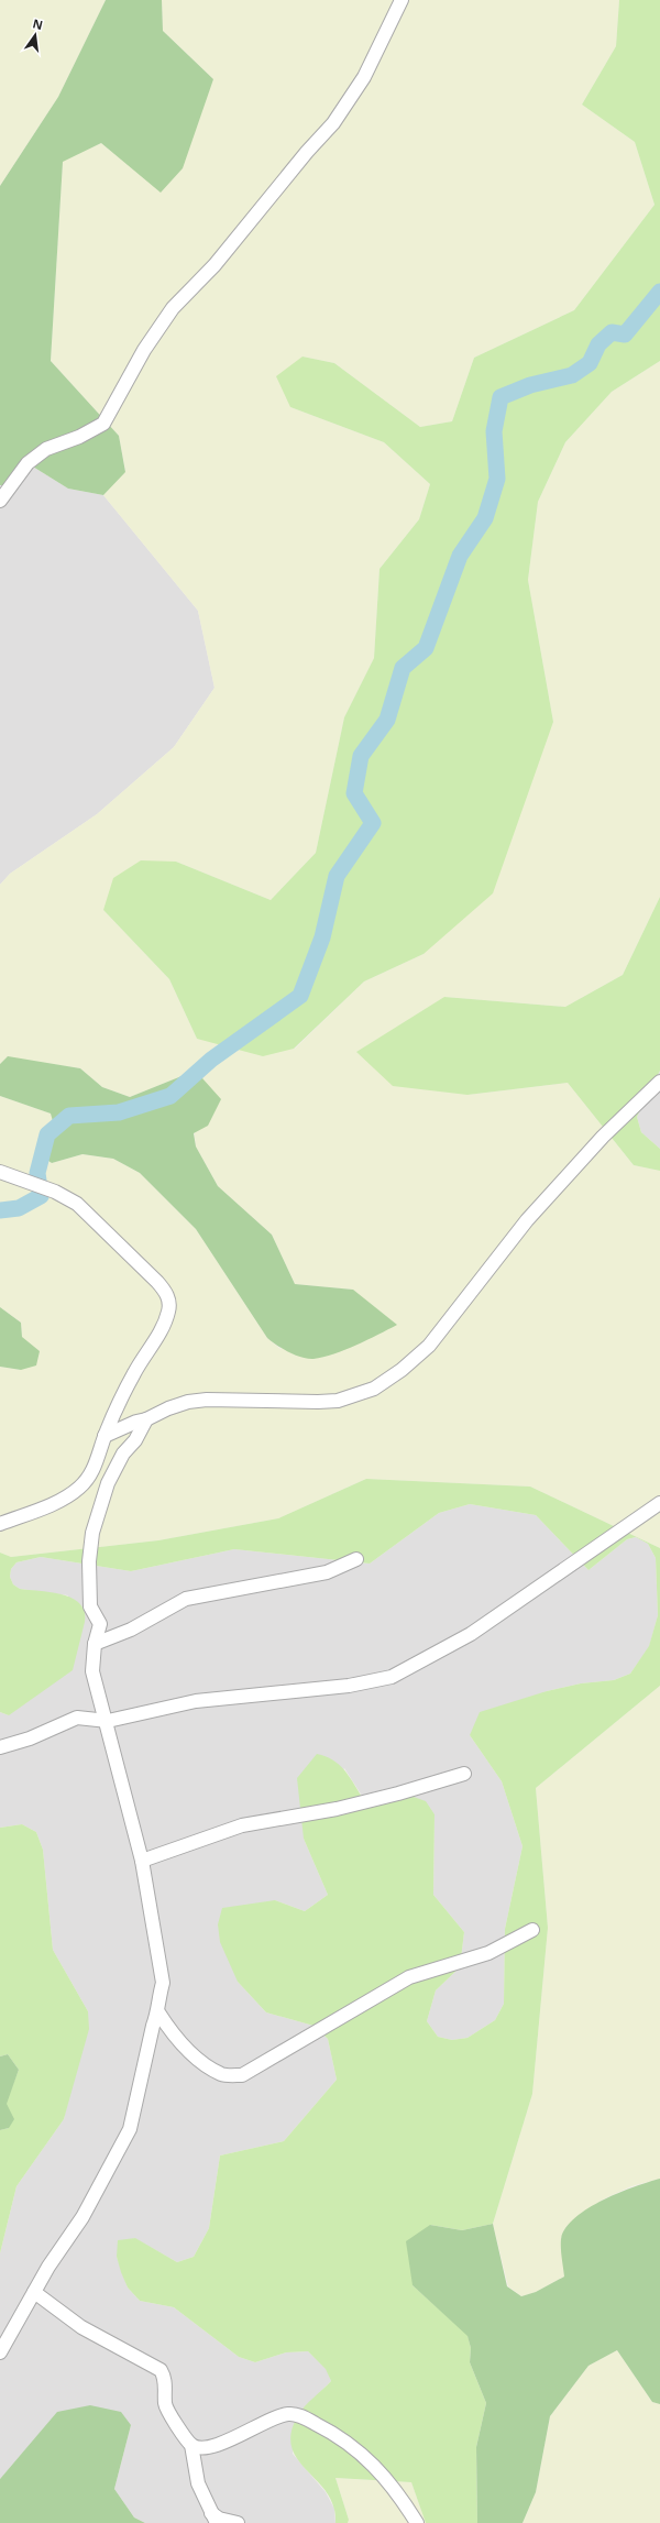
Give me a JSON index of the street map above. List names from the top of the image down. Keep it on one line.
{"north":"top"}
